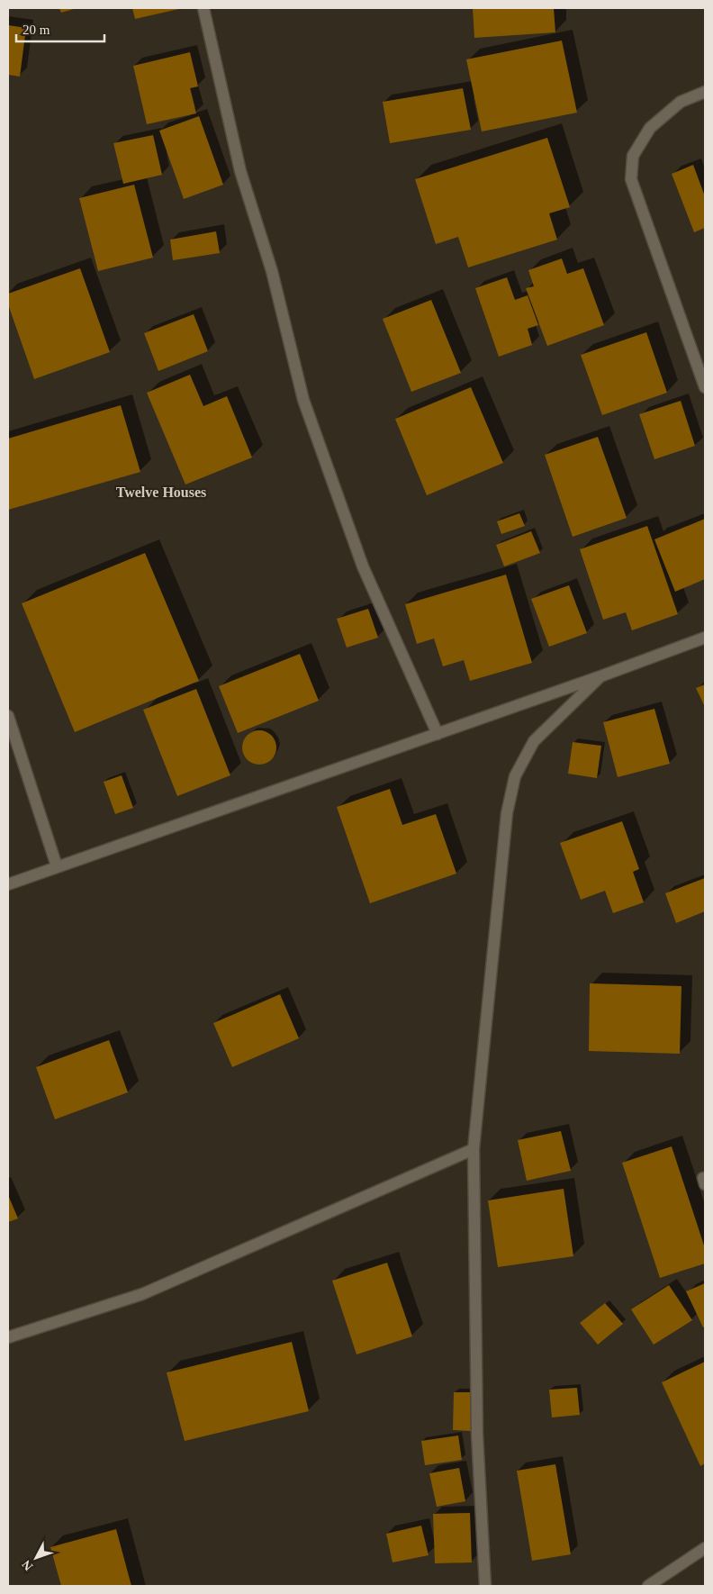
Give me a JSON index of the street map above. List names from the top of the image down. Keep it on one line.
{"districts":["Twelve Houses"],"scale_bar":"20 m","north":"bottom left"}
